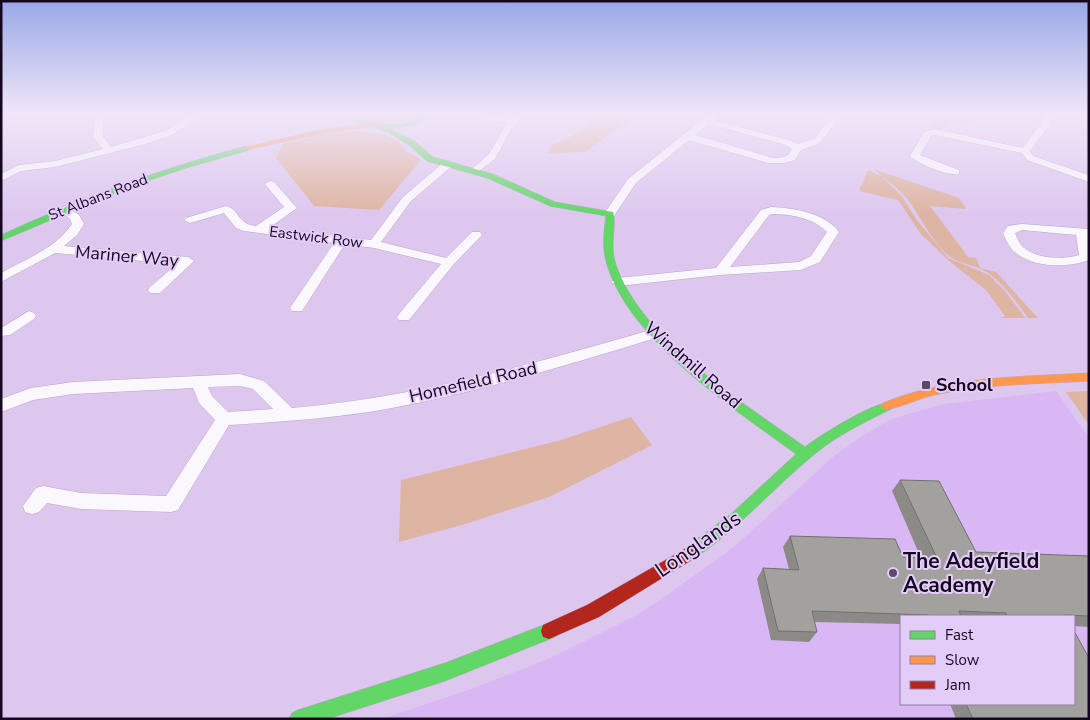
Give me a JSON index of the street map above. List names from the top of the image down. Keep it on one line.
{"streets":{"street":["St Albans Road","Eastwick Row","Mariner Way","Windmill Road","Homefield Road","Longlands"]},"crossings":[["Windmill Road","Homefield Road"],["Windmill Road","Longlands"]],"places":{"transit":["School"],"other":["The Adeyfield Academy"]},"legend":["Fast","Slow","Jam"]}
